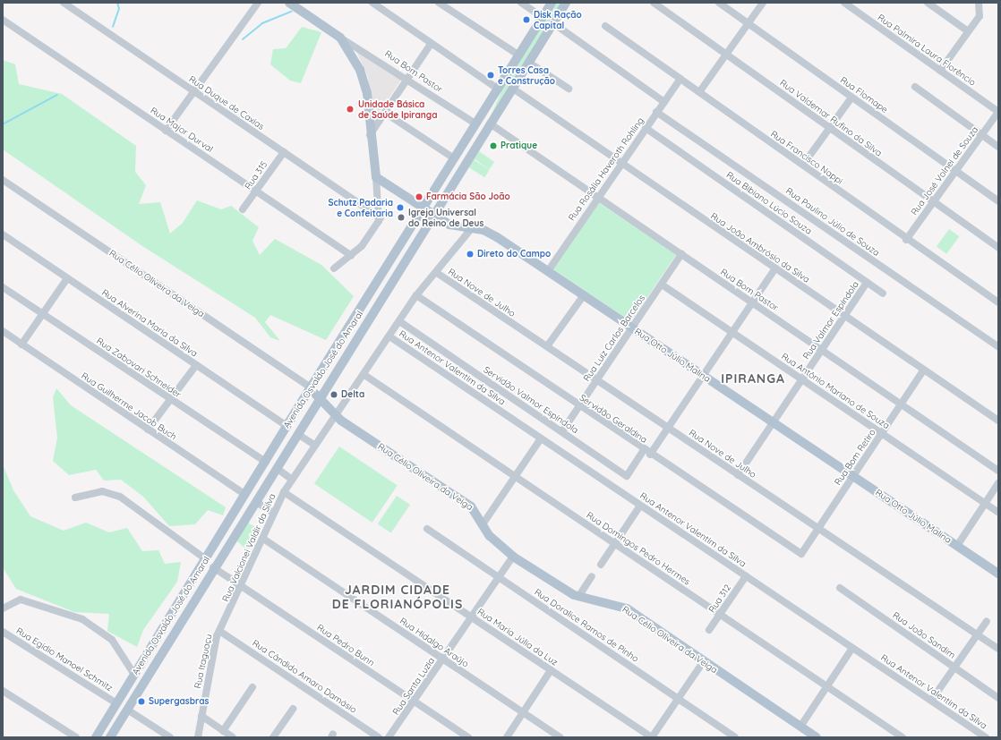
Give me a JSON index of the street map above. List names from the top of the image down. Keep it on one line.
{"streets":{"main road":["Rua Célio Oliveira da Veiga","Rua Otto Júlio Malina","Avenida Osvaldo José do Amaral"],"street":["Rua Palmira Laura Florêncio","Rua Bom Pastor","Rua Flomape","Rua Duque de Caxias","Rua Valdemar Rufino da Silva","Rua Major Durval","Rua Francisco Nappi","Rua Rosália Haveroth Rohling","Rua José Volnei de Souza","Rua 315","Rua Bibiano Lúcio Souza","Rua Paulino Júlio de Souza","Rua João Ambrósio da Silva","Rua Nove de Julho","Rua Valmor Espíndola","Rua Alverina Maria da Silva","Rua Luiz Carlos Barcelos","Rua Zabovari Schneider","Rua Antenor Valentim da Silva","Rua Antônio Mariano de Souza","Servidão Valmor Espíndola","Rua Guilherme Jacob Buch","Servidão Geraldina","Rua Bom Retiro","Rua Valcionei Valdir da Silva","Rua Domingos Pedro Hermes","Rua 312","Rua Doralice Ramos de Pinho","Rua João Sandim","Rua Maria Júlia da Luz","Rua Hidalgo Araújo","Rua Pedro Bunn","Rua Egídio Manoel Schmitz","Rua Itaguaçu","Rua Cândido Amaro Damásio","Rua Santa Luzia"]},"crossings":[["Rua Palmira Laura Florêncio","Rua José Volnei de Souza"],["Rua Bom Pastor","Rua Rosália Haveroth Rohling"],["Rua Bom Pastor","Rua Valmor Espíndola"],["Rua Bom Pastor","Rua Luiz Carlos Barcelos"],["Rua Bom Pastor","Avenida Osvaldo José do Amaral"],["Rua Bom Pastor","Rua Bom Retiro"],["Rua Flomape","Rua José Volnei de Souza"],["Rua Duque de Caxias","Rua 315"],["Rua Valdemar Rufino da Silva","Rua José Volnei de Souza"],["Rua Major Durval","Rua 315"],["Rua Francisco Nappi","Rua Rosália Haveroth Rohling"],["Rua Francisco Nappi","Rua José Volnei de Souza"],["Rua Rosália Haveroth Rohling","Rua Bibiano Lúcio Souza"],["Rua Rosália Haveroth Rohling","Rua Paulino Júlio de Souza"],["Rua Rosália Haveroth Rohling","Rua João Ambrósio da Silva"],["Rua Rosália Haveroth Rohling","Rua Otto Júlio Malina"],["Rua Bibiano Lúcio Souza","Rua Valmor Espíndola"],["Rua João Ambrósio da Silva","Rua Valmor Espíndola"],["Rua João Ambrósio da Silva","Avenida Osvaldo José do Amaral"],["Rua João Ambrósio da Silva","Rua Bom Retiro"],["Rua Célio Oliveira da Veiga","Avenida Osvaldo José do Amaral"],["Rua Célio Oliveira da Veiga","Rua Valcionei Valdir da Silva"],["Rua Célio Oliveira da Veiga","Rua Santa Luzia"],["Rua Nove de Julho","Rua Valmor Espíndola"],["Rua Nove de Julho","Rua Luiz Carlos Barcelos"],["Rua Nove de Julho","Rua Bom Retiro"],["Rua Nove de Julho","Rua Valcionei Valdir da Silva"],["Rua Valmor Espíndola","Rua Otto Júlio Malina"],["Rua Valmor Espíndola","Rua Antônio Mariano de Souza"],["Rua Alverina Maria da Silva","Avenida Osvaldo José do Amaral"],["Rua Luiz Carlos Barcelos","Rua Otto Júlio Malina"],["Rua Luiz Carlos Barcelos","Rua Antônio Mariano de Souza"],["Rua Luiz Carlos Barcelos","Servidão Valmor Espíndola"],["Rua Luiz Carlos Barcelos","Servidão Geraldina"],["Rua Otto Júlio Malina","Avenida Osvaldo José do Amaral"],["Rua Otto Júlio Malina","Rua Bom Retiro"],["Rua Otto Júlio Malina","Rua Valcionei Valdir da Silva"],["Rua Zabovari Schneider","Avenida Osvaldo José do Amaral"],["Rua Antenor Valentim da Silva","Rua Valcionei Valdir da Silva"],["Rua Antenor Valentim da Silva","Rua 312"],["Avenida Osvaldo José do Amaral","Rua Guilherme Jacob Buch"],["Avenida Osvaldo José do Amaral","Rua Pedro Bunn"],["Avenida Osvaldo José do Amaral","Rua Egídio Manoel Schmitz"],["Rua Antônio Mariano de Souza","Rua Bom Retiro"],["Servidão Valmor Espíndola","Servidão Geraldina"],["Servidão Valmor Espíndola","Rua Valcionei Valdir da Silva"],["Servidão Geraldina","Rua Bom Retiro"],["Servidão Geraldina","Rua Valcionei Valdir da Silva"],["Rua Valcionei Valdir da Silva","Rua Domingos Pedro Hermes"],["Rua Valcionei Valdir da Silva","Rua Maria Júlia da Luz"],["Rua Valcionei Valdir da Silva","Rua Hidalgo Araújo"],["Rua Valcionei Valdir da Silva","Rua Pedro Bunn"],["Rua Valcionei Valdir da Silva","Rua Itaguaçu"],["Rua Valcionei Valdir da Silva","Rua Cândido Amaro Damásio"],["Rua Domingos Pedro Hermes","Rua 312"],["Rua Doralice Ramos de Pinho","Rua Santa Luzia"],["Rua Maria Júlia da Luz","Rua Santa Luzia"],["Rua Hidalgo Araújo","Rua Santa Luzia"],["Rua Pedro Bunn","Rua Santa Luzia"],["Rua Itaguaçu","Rua Cândido Amaro Damásio"]],"districts":["IPIRANGA","JARDIM CIDADE DE FLORIANÓPOLIS"],"places":["Disk Ração Capital","Torres Casa e Construção","Unidade Básica de Saúde Ipiranga","Pratique","Farmácia São João","Schutz Padaria e Confeitaria","Igreja Universal do Reino de Deus","Direto do Campo","Delta","Supergasbras"]}
